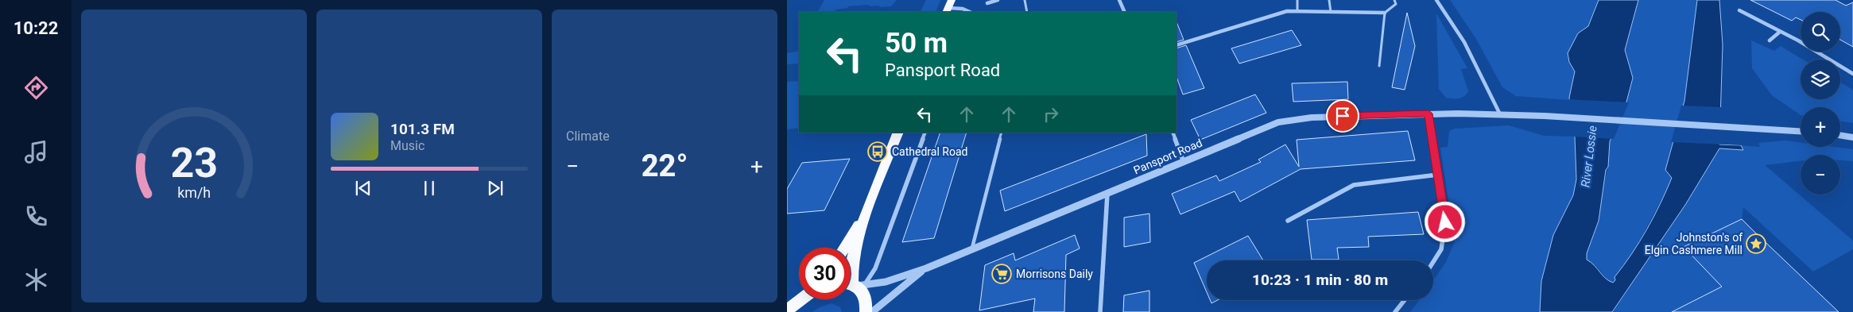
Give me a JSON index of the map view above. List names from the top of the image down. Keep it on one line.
{"streets":{"street":["Pansport Road"]},"water":["River Lossie"],"places":{"bus stop":["Cathedral Road"],"place":["Johnston's of Elgin Cashmere Mill"],"supermarket":["Morrisons Daily"]},"page":{"tabs":"10:22","tile":"Climate","map_buttons":["+","−"],"turn":["50 m","Pansport Road"],"song":["101.3 FM","Music"],"heat":["−","22°","+"],"limit":"30","trip":"10:23 · 1 min · 80 m","gauge":["23","km/h"]}}
